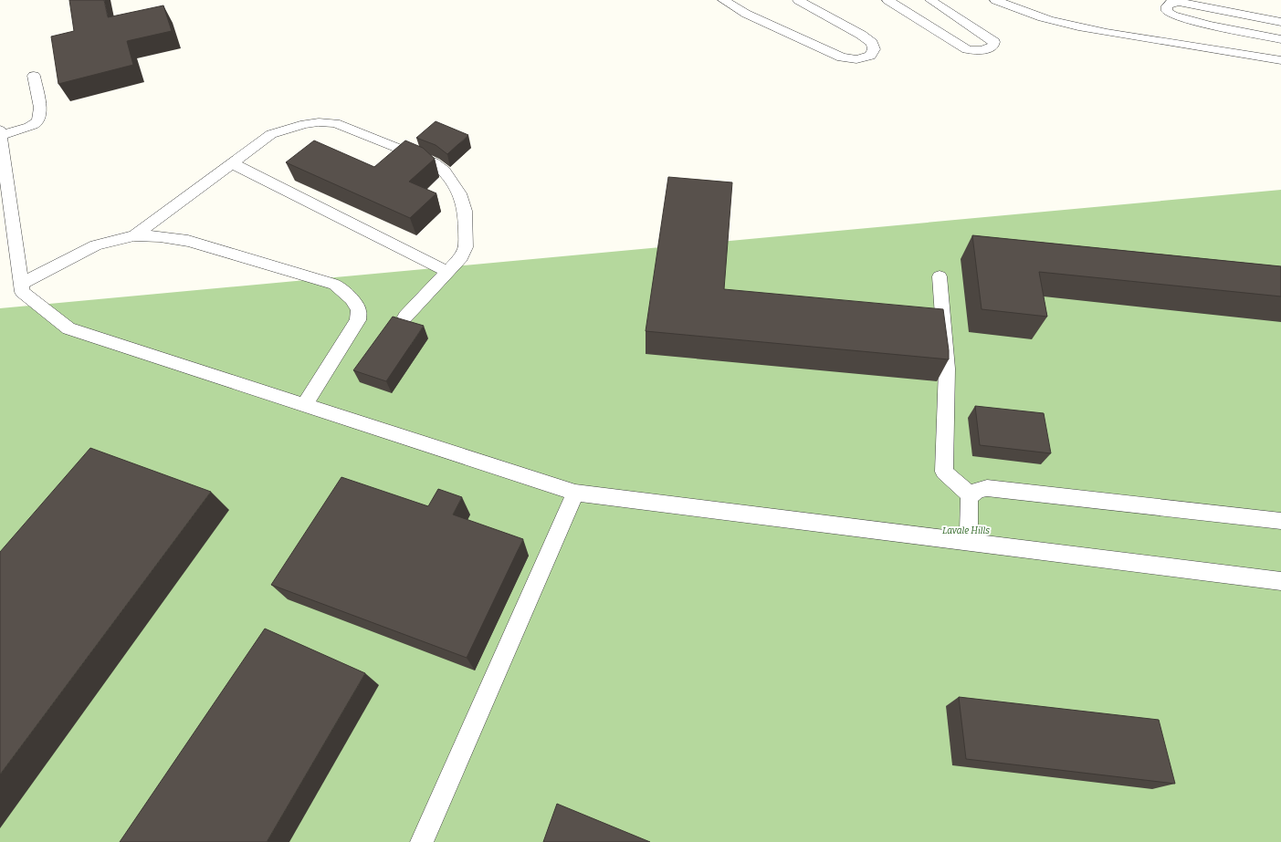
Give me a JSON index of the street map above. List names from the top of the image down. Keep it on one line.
{"parks":["Lavale Hills"]}
